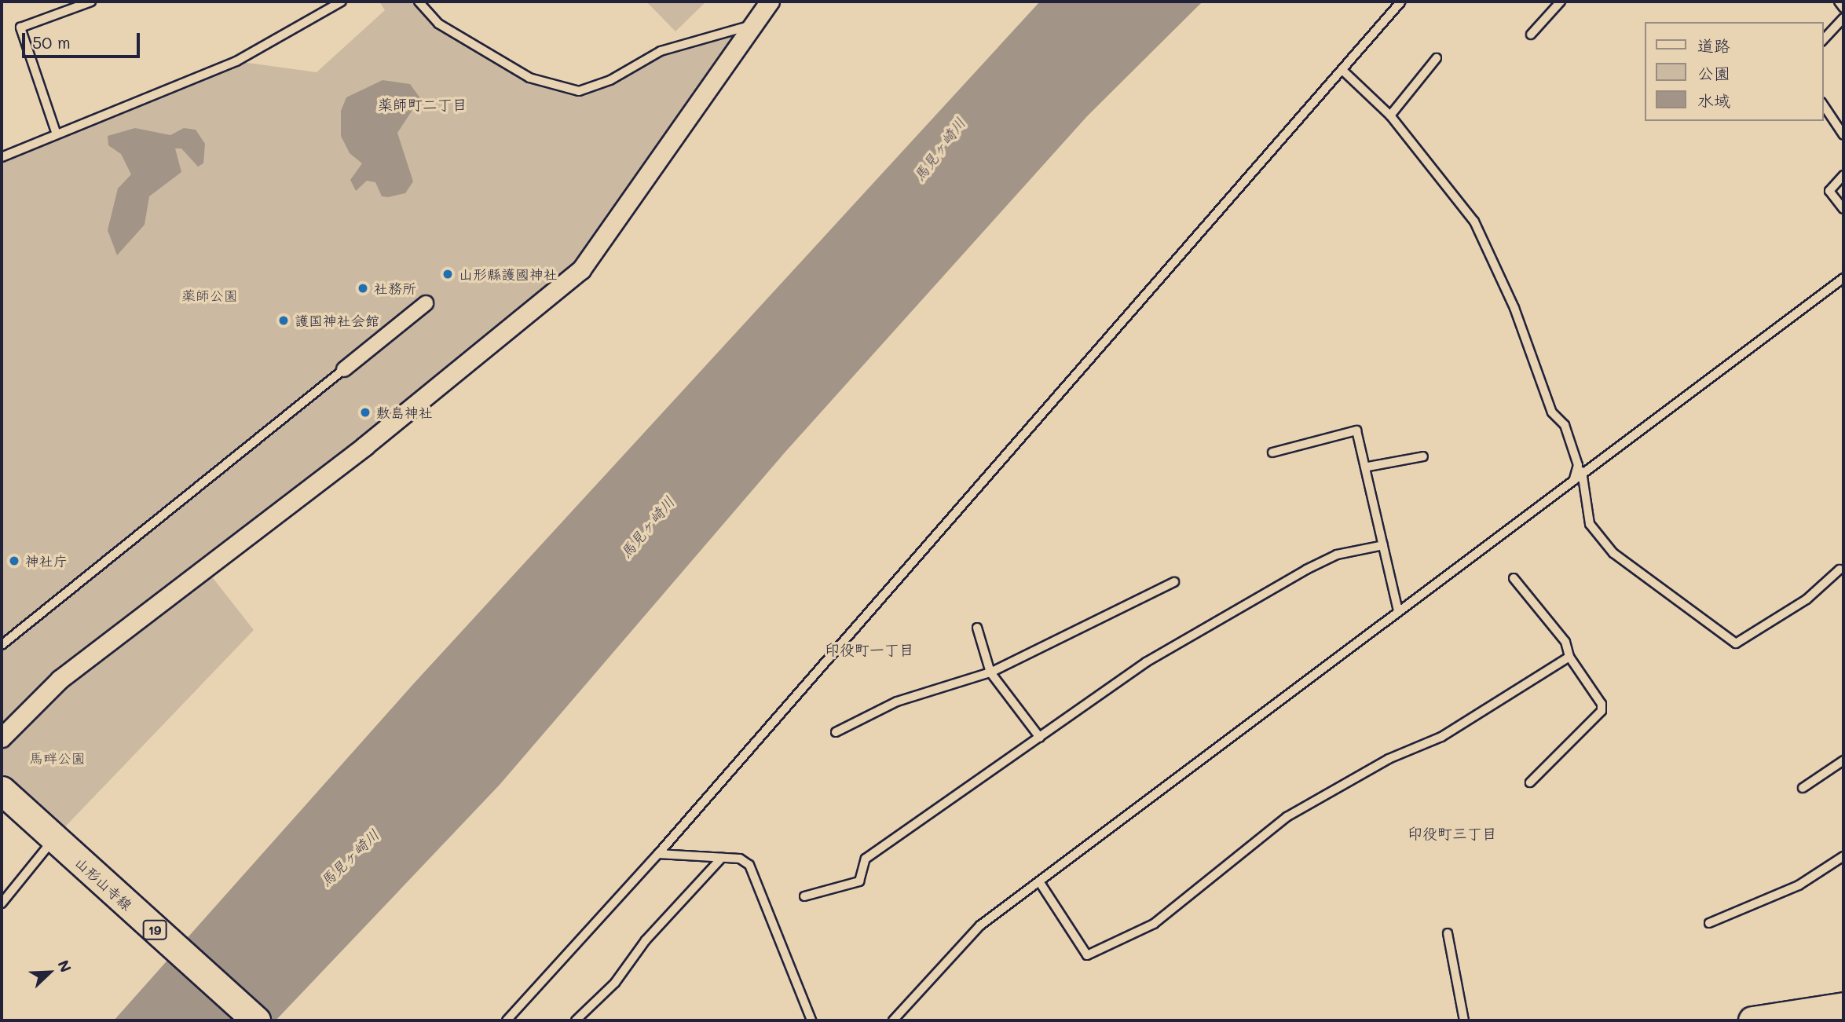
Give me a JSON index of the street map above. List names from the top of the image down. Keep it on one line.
{"streets":{"main road":["山形山寺線","19"]},"districts":["薬師町二丁目","印役町一丁目","印役町三丁目"],"water":["馬見ヶ崎川"],"parks":["薬師公園","馬畔公園"],"places":["山形縣護國神社","社務所","護国神社会館","敷島神社","神社庁"],"legend":["道路","公園","水域"],"scale_bar":"50 m","north":"top right"}
